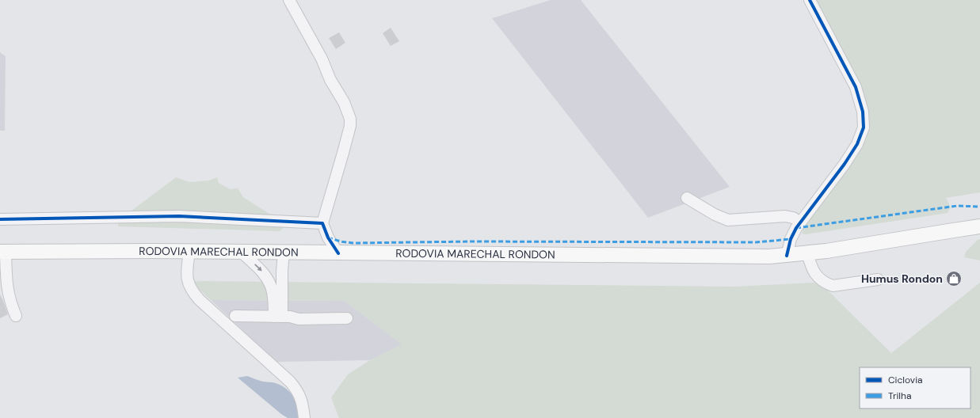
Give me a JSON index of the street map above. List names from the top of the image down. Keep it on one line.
{"streets":{"main road":["RODOVIA MARECHAL RONDON"]},"places":{"shop":["Humus Rondon"]},"legend":["Ciclovia","Trilha"]}
